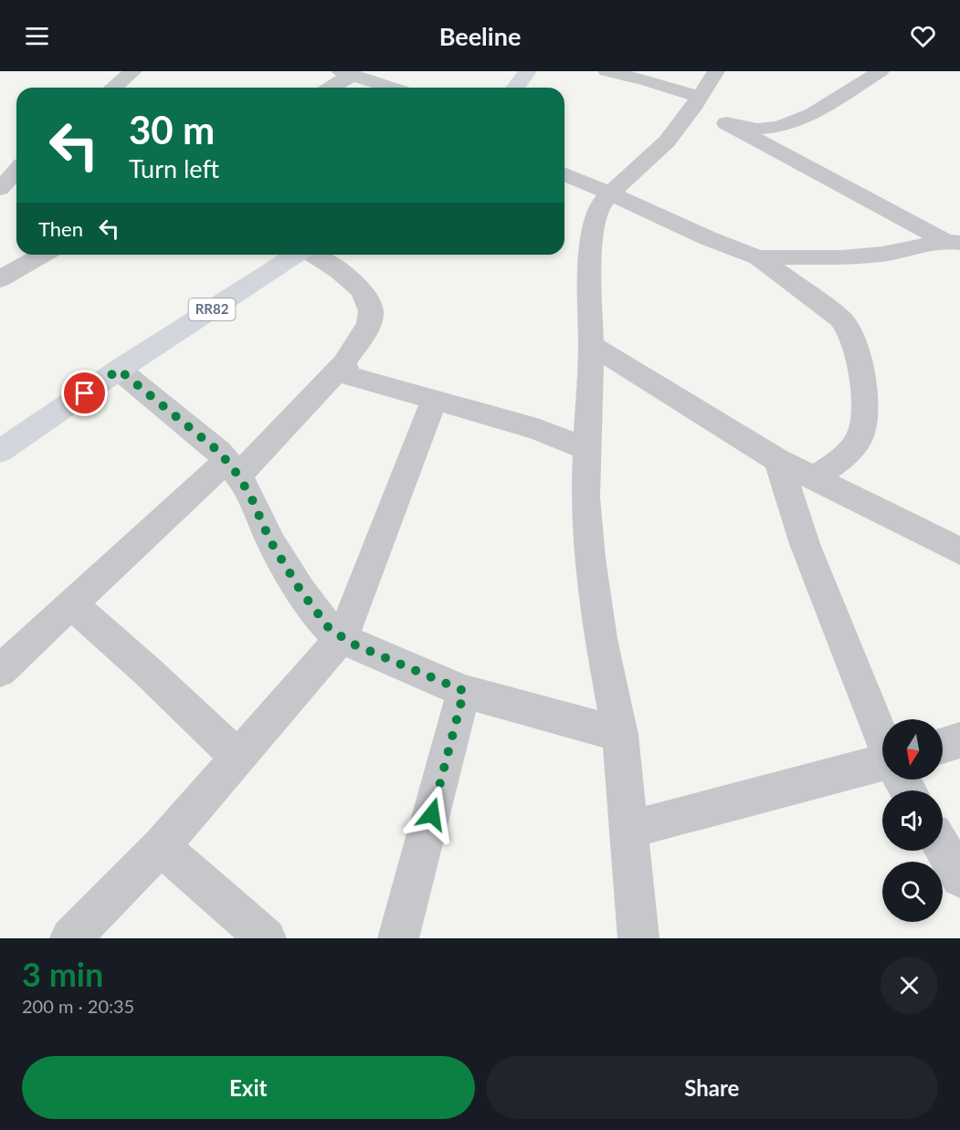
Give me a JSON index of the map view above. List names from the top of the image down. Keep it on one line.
{"streets":{"main road":["RR82"]},"north":"bottom","page":{"header":"Beeline","turn":["30 m","Turn left"],"then":"Then","heading":["3 min","200 m · 20:35"],"buttons":["Exit","Share"]}}
